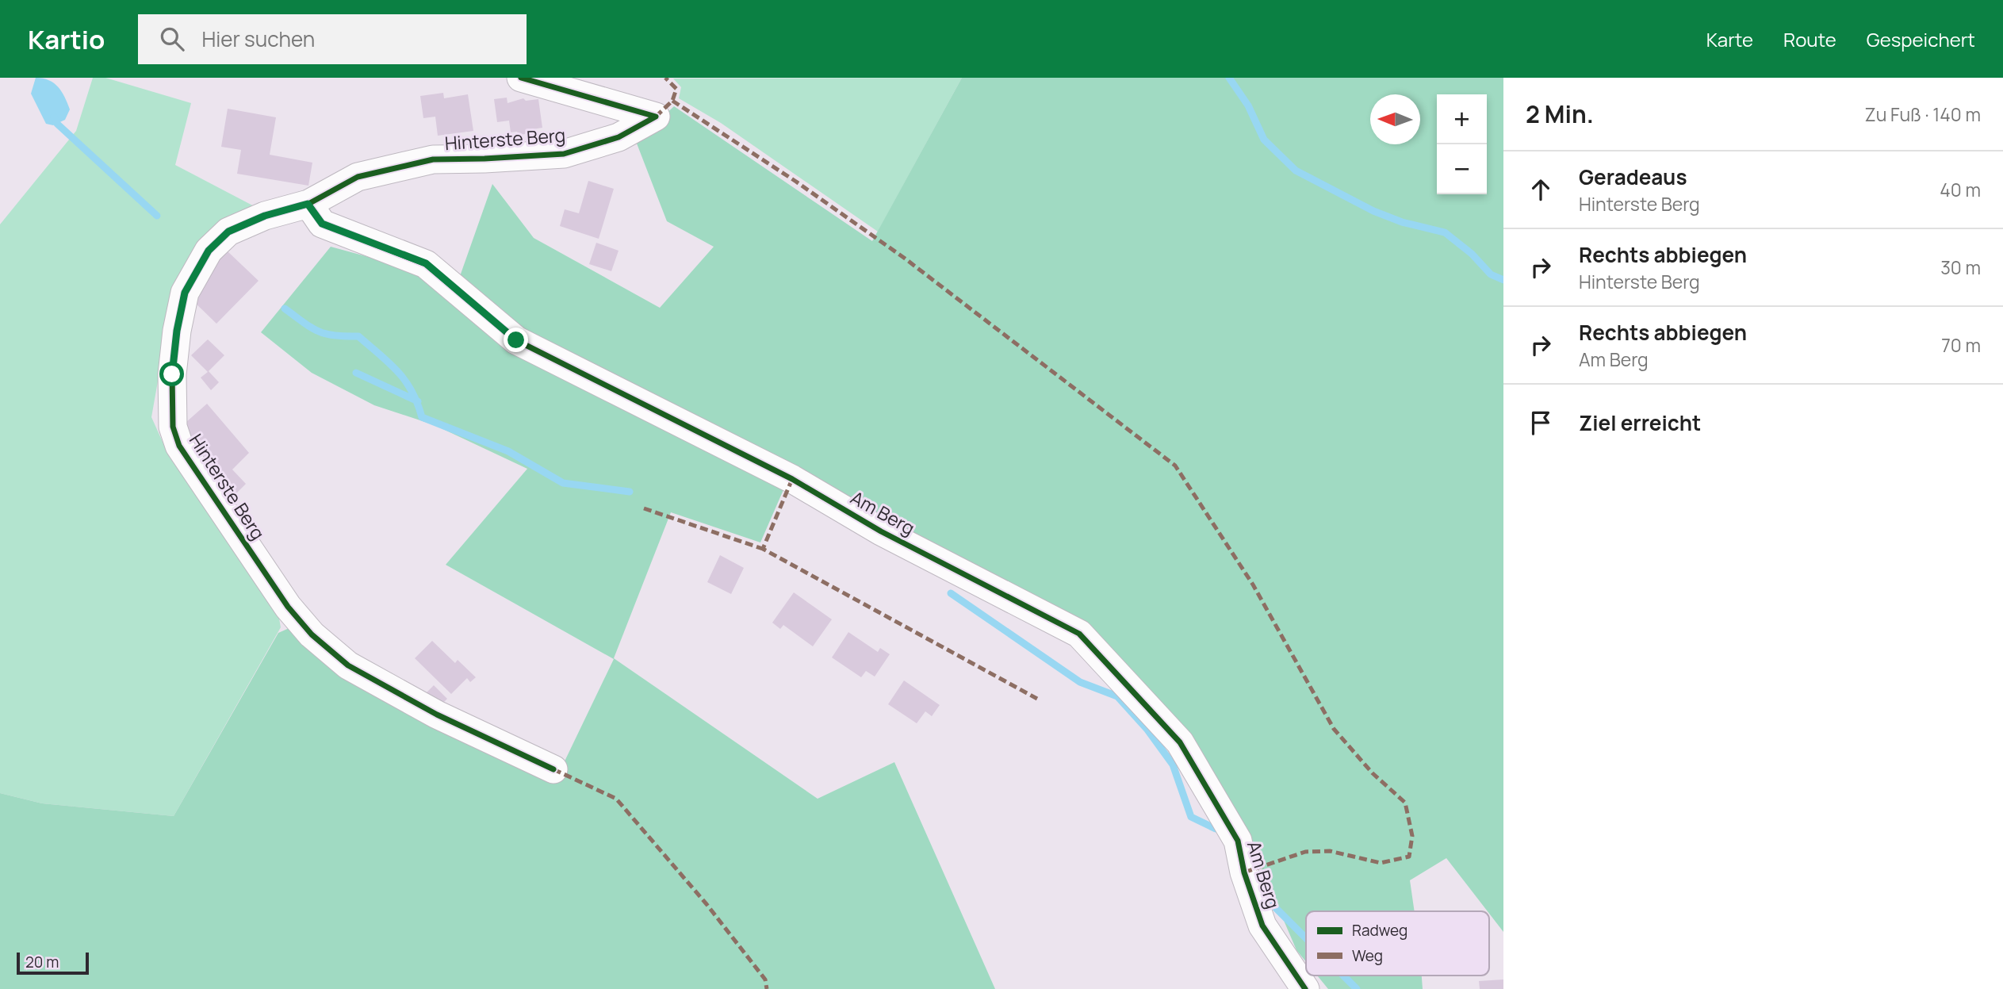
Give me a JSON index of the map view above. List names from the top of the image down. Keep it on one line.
{"streets":{"street":["Hinterste Berg","Am Berg"]},"crossings":[["Hinterste Berg","Am Berg"]],"legend":["Radweg","Weg"],"scale_bar":"20 m","north":"left","page":{"header":"Kartio","search":"Hier suchen","nav":["Karte","Route","Gespeichert"],"heading":["2 Min.","Zu Fuß · 140 m"],"map_buttons":["+","−"],"list":[["Geradeaus","Hinterste Berg","40 m"],["Rechts abbiegen","Hinterste Berg","30 m"],["Rechts abbiegen","Am Berg","70 m"],"Ziel erreicht"],"scale":"20 m"}}
